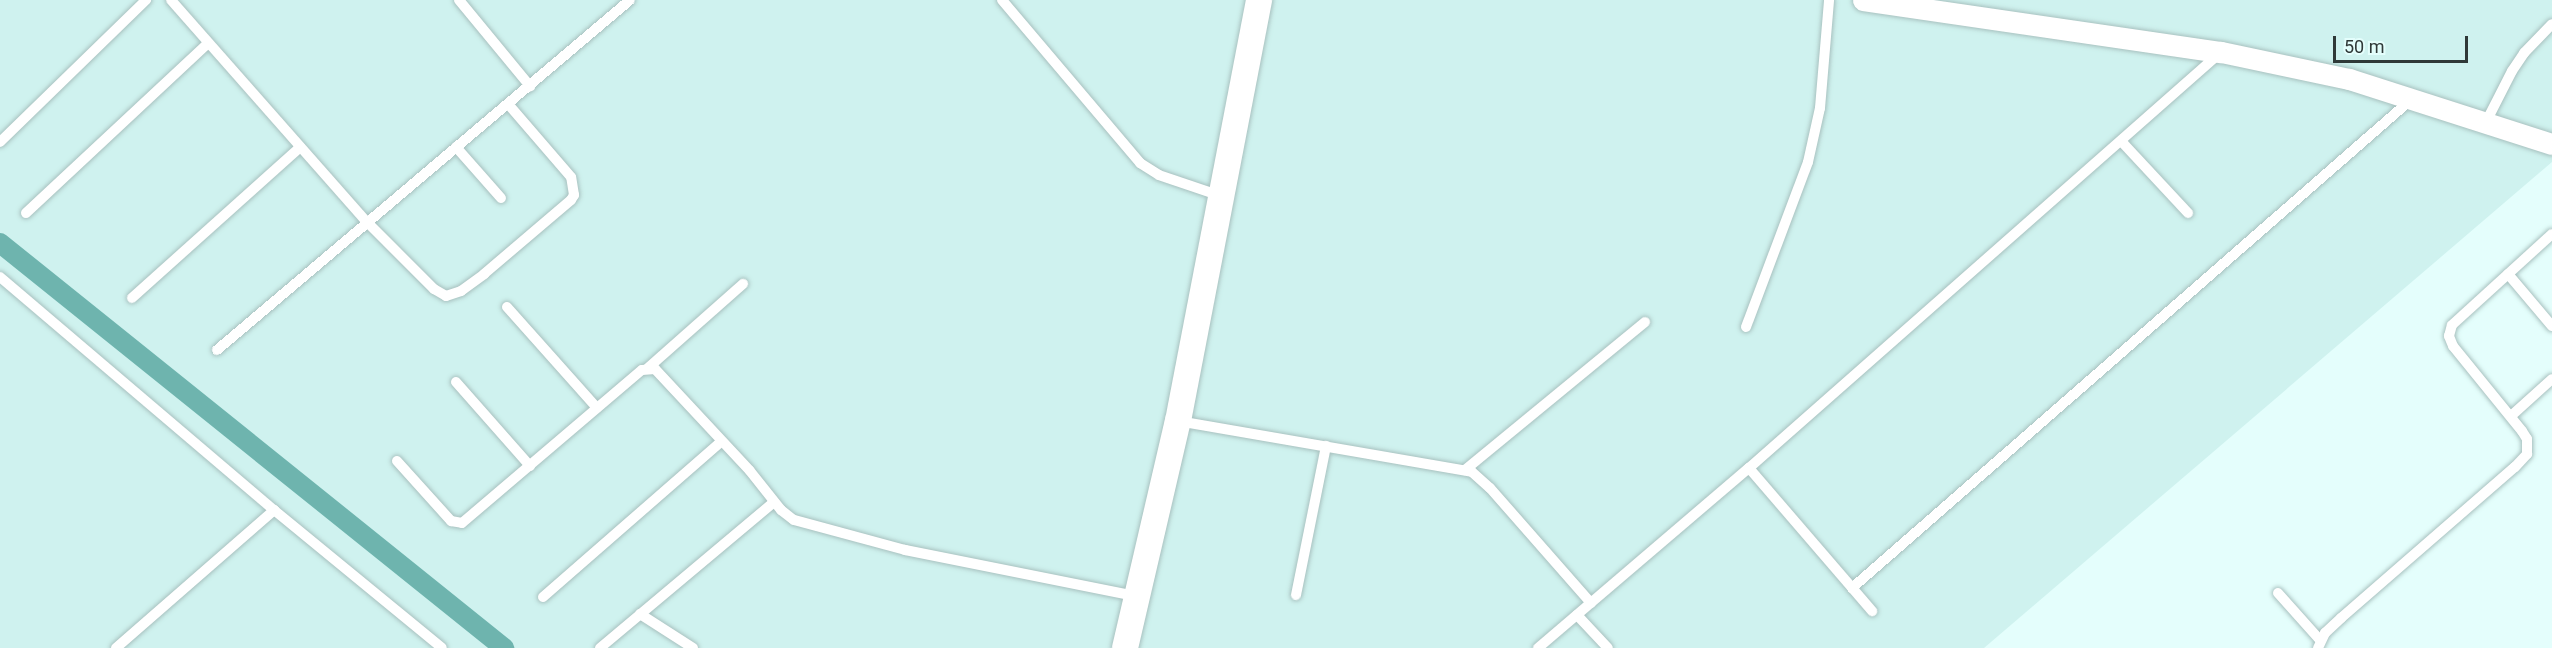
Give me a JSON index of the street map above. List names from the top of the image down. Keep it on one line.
{"scale_bar":"50 m"}
